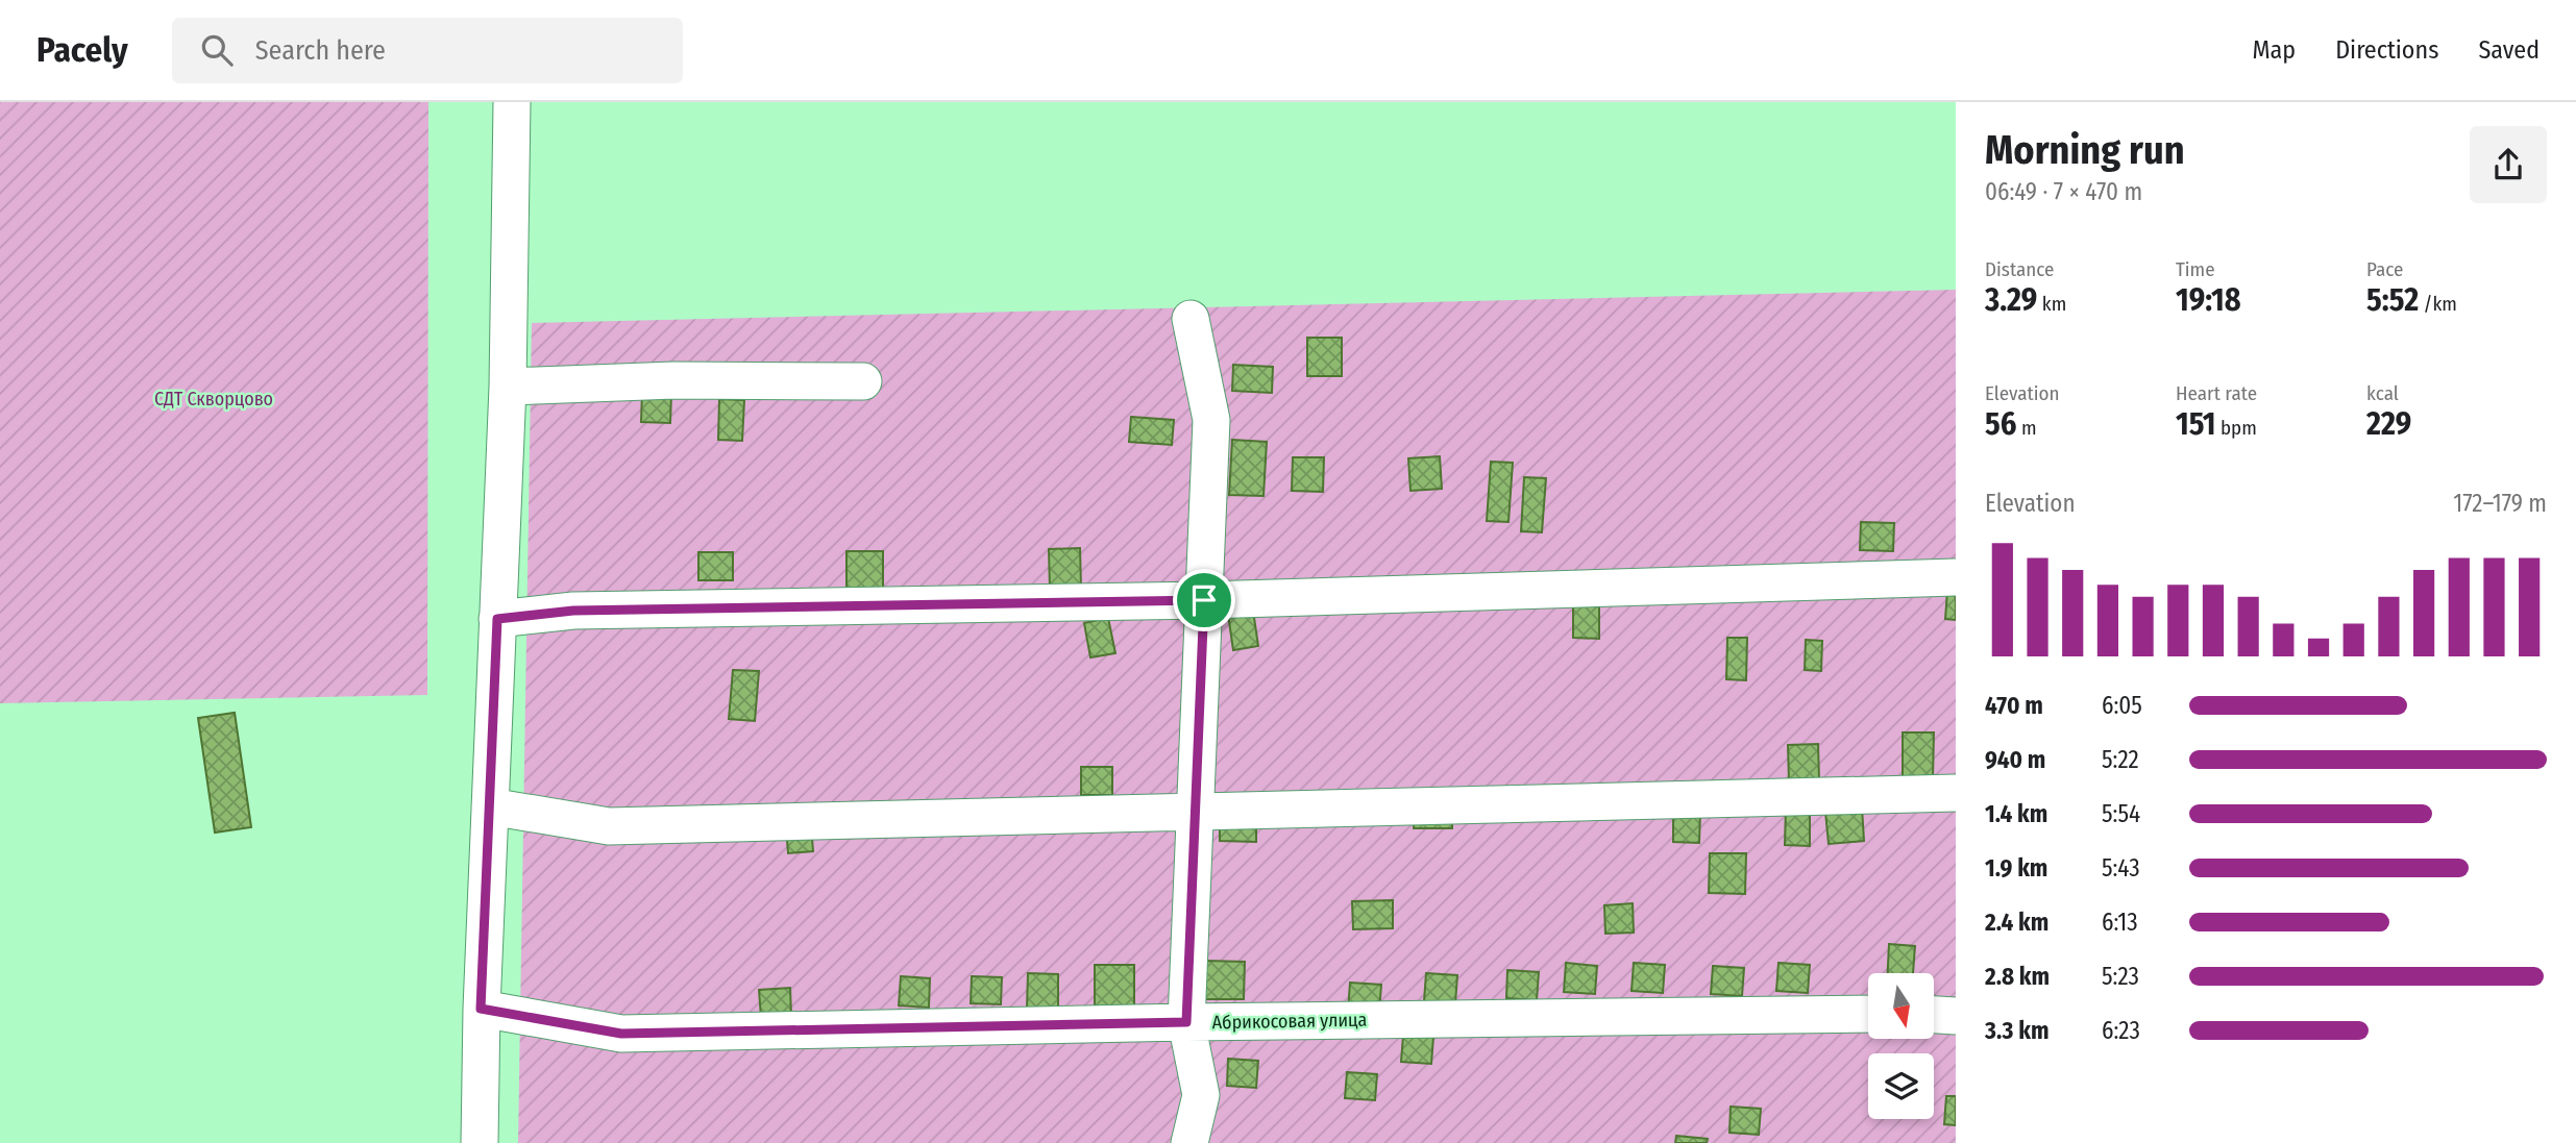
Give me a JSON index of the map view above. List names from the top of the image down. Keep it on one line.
{"streets":{"street":["Абрикосовая улица"]},"parks":["СДТ Скворцово"],"north":"bottom","page":{"header":"Pacely","search":"Search here","nav":["Map","Directions","Saved"],"heading":["Morning run","06:49 · 7 × 470 m"],"stats":[["Distance","3.29 km"],["Time","19:18"],["Pace","5:52 /km"],["Elevation","56 m"],["Heart rate","151 bpm"],["kcal","229"]],"chart":["Elevation","172–179 m"],"list":[{"name":"470 m","note":"6:05"},{"name":"940 m","note":"5:22"},{"name":"1.4 km","note":"5:54"},{"name":"1.9 km","note":"5:43"},{"name":"2.4 km","note":"6:13"},{"name":"2.8 km","note":"5:23"},{"name":"3.3 km","note":"6:23"}]}}
